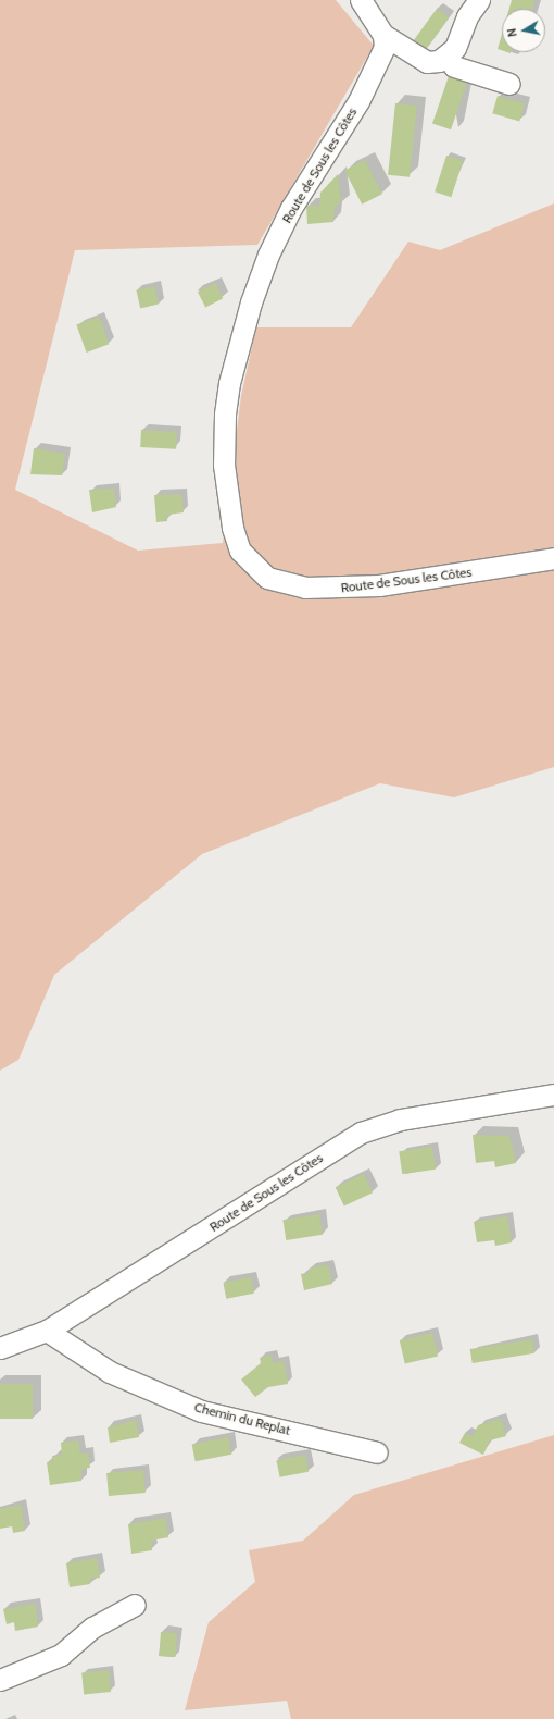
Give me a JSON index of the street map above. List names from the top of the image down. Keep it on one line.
{"streets":{"street":["Route de Sous les Côtes","Chemin du Replat"]},"crossings":[["Route de Sous les Côtes","Chemin du Replat"]],"north":"left"}
